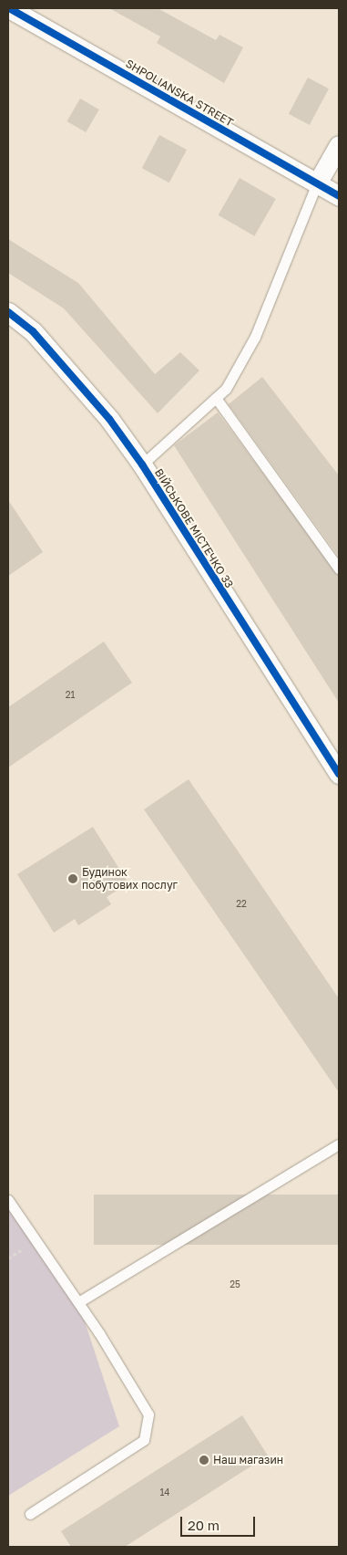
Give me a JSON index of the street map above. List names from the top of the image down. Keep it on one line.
{"streets":{"street":["SHPOLIANSKA STREET","ВІЙСЬКОВЕ МІСТЕЧКО 33"]},"places":["Будинок побутових послуг","Наш магазин"],"house_numbers":["21","22","25","14"],"scale_bar":"20 m"}
